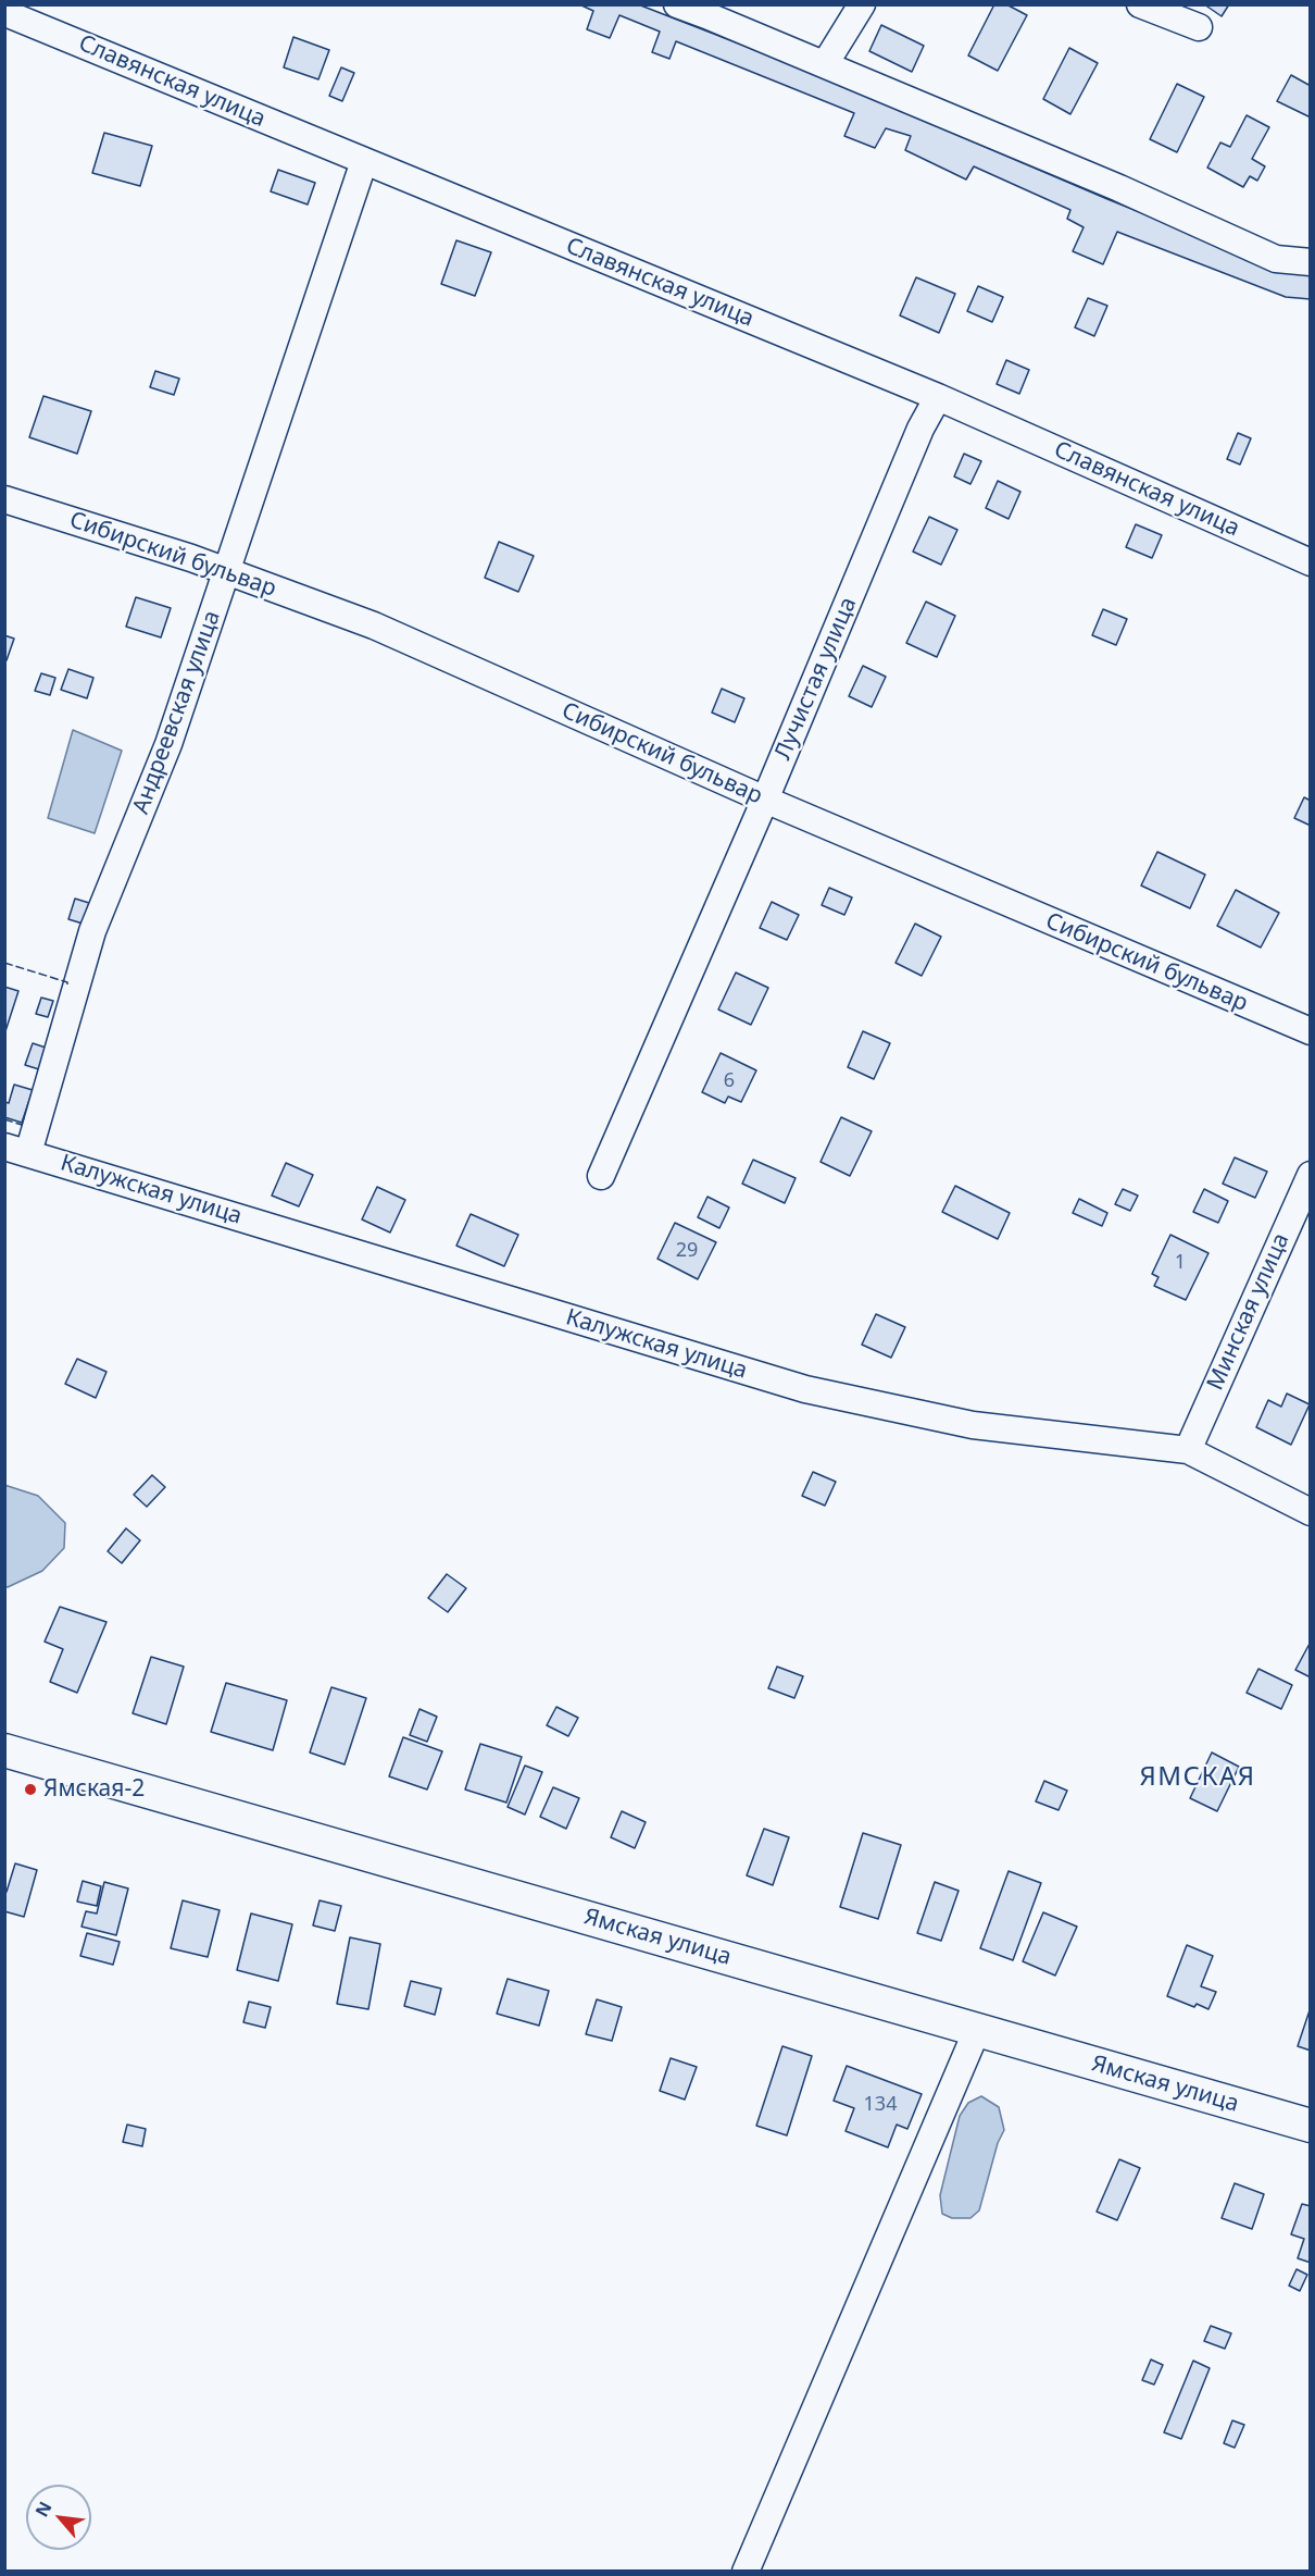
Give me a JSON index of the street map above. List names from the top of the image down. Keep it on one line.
{"streets":{"main road":["Ямская улица"],"street":["Славянская улица","Сибирский бульвар","Лучистая улица","Андреевская улица","Калужская улица","Минская улица"]},"crossings":[["Славянская улица","Лучистая улица"],["Славянская улица","Андреевская улица"],["Сибирский бульвар","Лучистая улица"],["Сибирский бульвар","Андреевская улица"],["Андреевская улица","Калужская улица"],["Калужская улица","Минская улица"]],"districts":["ЯМСКАЯ"],"places":["Ямская-2"],"house_numbers":["6","29","1","134"],"north":"top left"}
